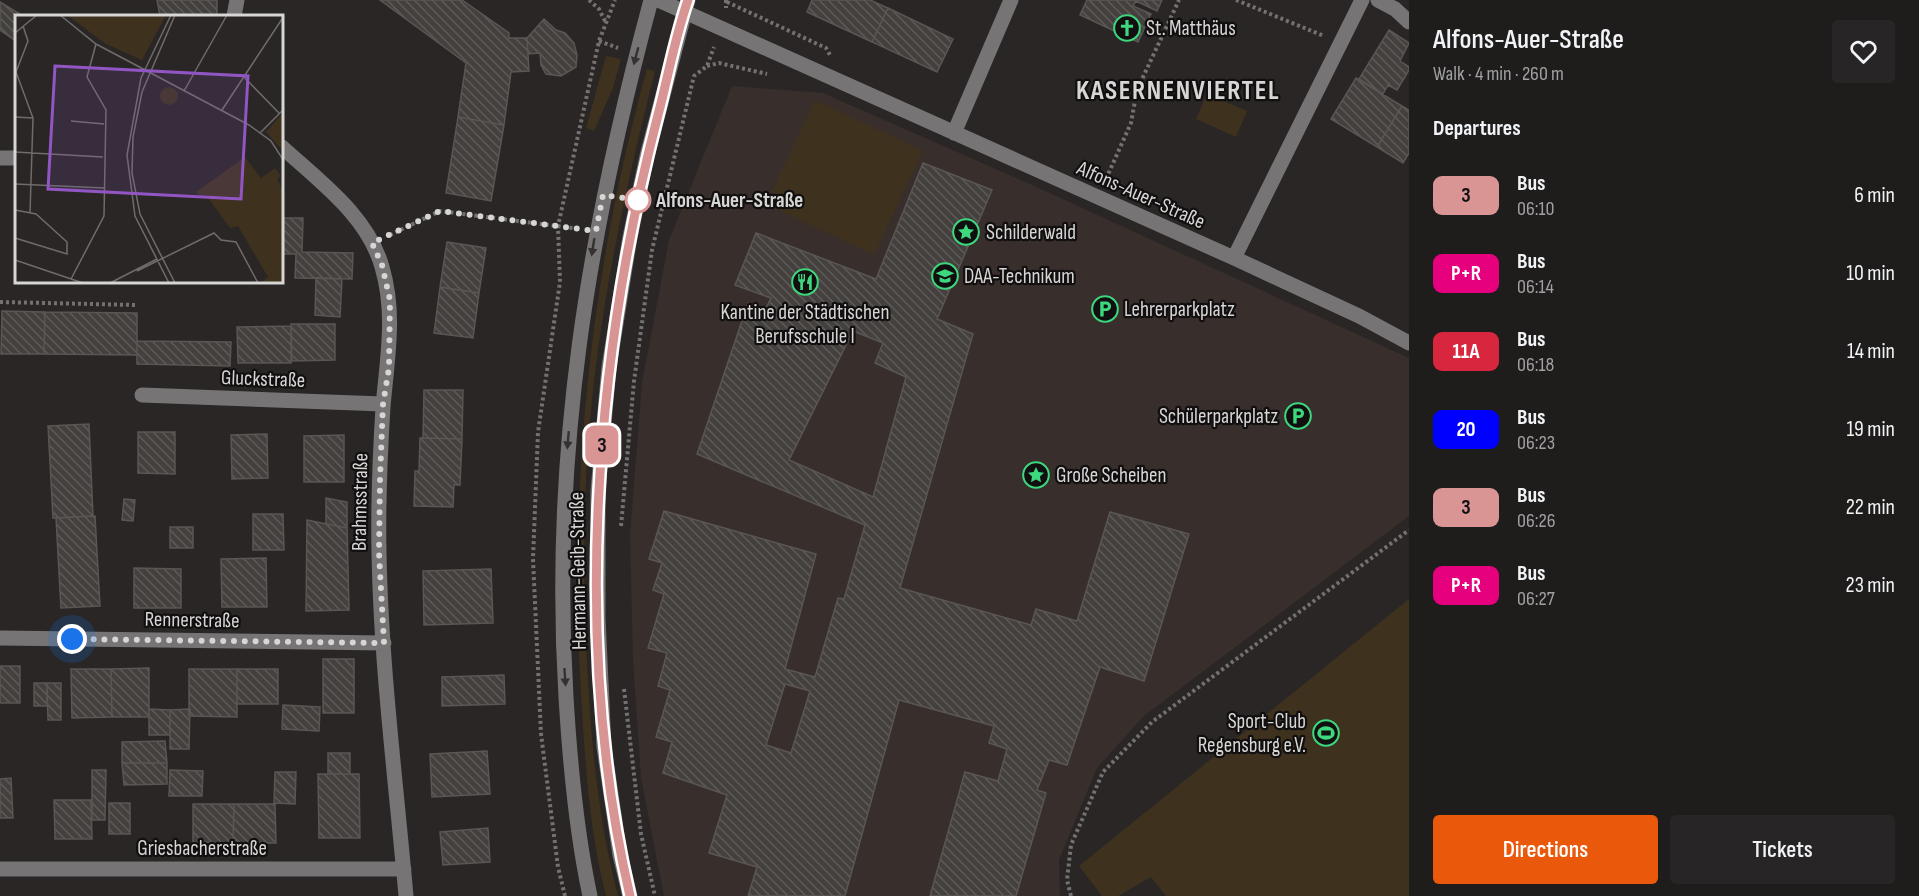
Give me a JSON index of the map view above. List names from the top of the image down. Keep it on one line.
{"streets":{"street":["Alfons-Auer-Straße","Gluckstraße","Brahmsstraße","Hermann-Geib-Straße","Rennerstraße","Griesbacherstraße"]},"crossings":[["Alfons-Auer-Straße","Hermann-Geib-Straße"],["Gluckstraße","Brahmsstraße"],["Brahmsstraße","Rennerstraße"],["Brahmsstraße","Griesbacherstraße"]],"districts":["KASERNENVIERTEL"],"places":{"church":["St. Matthäus"],"other":["Alfons-Auer-Straße"],"place":["Schilderwald","Große Scheiben"],"school or university":["DAA-Technikum"],"restaurant":["Kantine der Städtischen Berufsschule I"],"parking":["Lehrerparkplatz","Schülerparkplatz"],"sports":["Sport-Club Regensburg e.V."]},"lines":["bus line 3"],"page":{"on_map":"3","heading":[["Alfons-Auer-Straße","Walk · 4 min · 260 m"],"Departures"],"list":[{"mark":"3","name":"Bus","note":"06:10","value":"6 min"},{"mark":"P+R","name":"Bus","note":"06:14","value":"10 min"},{"mark":"11A","name":"Bus","note":"06:18","value":"14 min"},{"mark":"20","name":"Bus","note":"06:23","value":"19 min"},{"mark":"3","name":"Bus","note":"06:26","value":"22 min"},{"mark":"P+R","name":"Bus","note":"06:27","value":"23 min"}],"buttons":["Directions","Tickets"]}}
